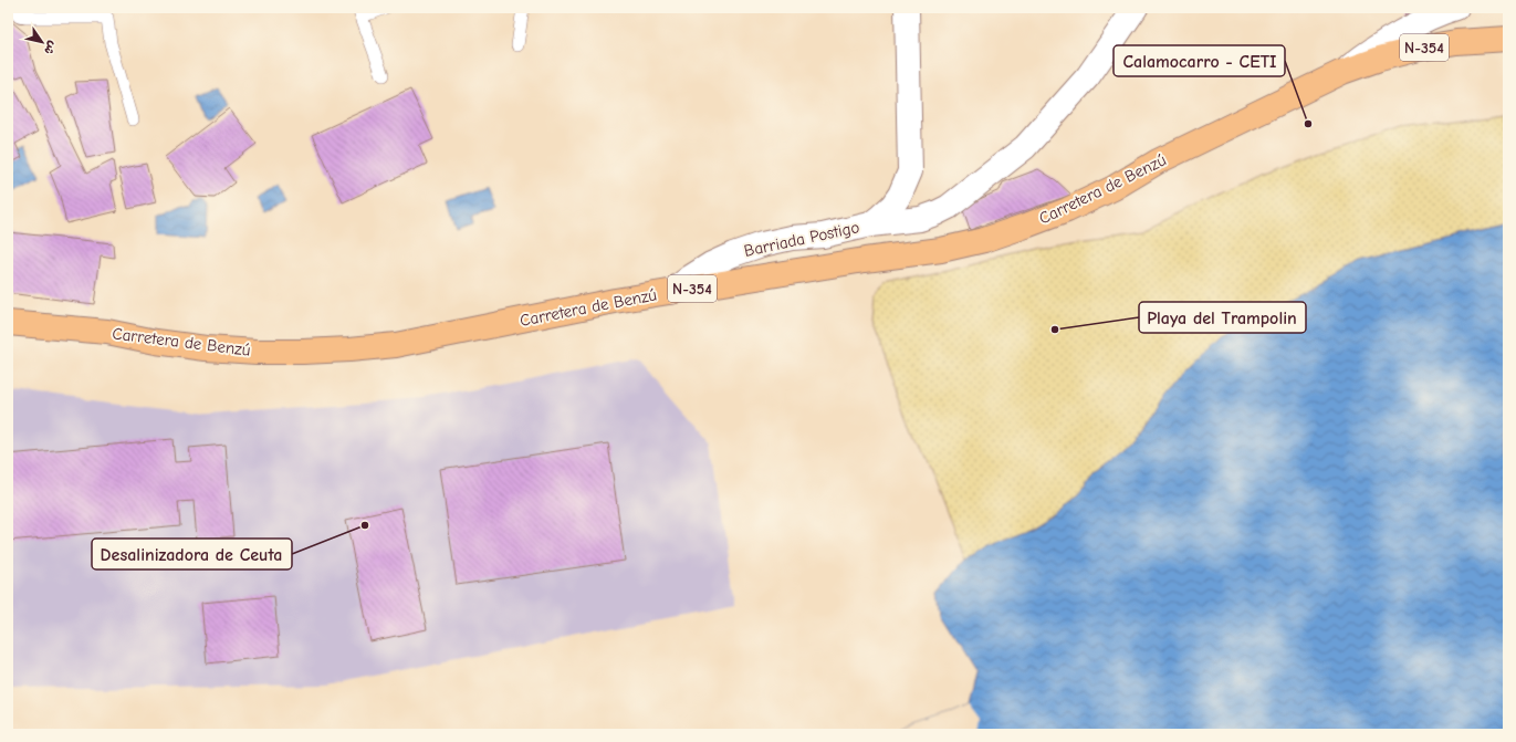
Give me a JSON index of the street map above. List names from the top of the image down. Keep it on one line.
{"streets":{"highway":["N-354","Carretera de Benzú"],"street":["Barriada Postigo"]},"crossings":[["N-354","Carretera de Benzú"],["Carretera de Benzú","Barriada Postigo"]],"places":["Calamocarro - CETI","Playa del Trampolin","Desalinizadora de Ceuta"],"north":"bottom right"}
